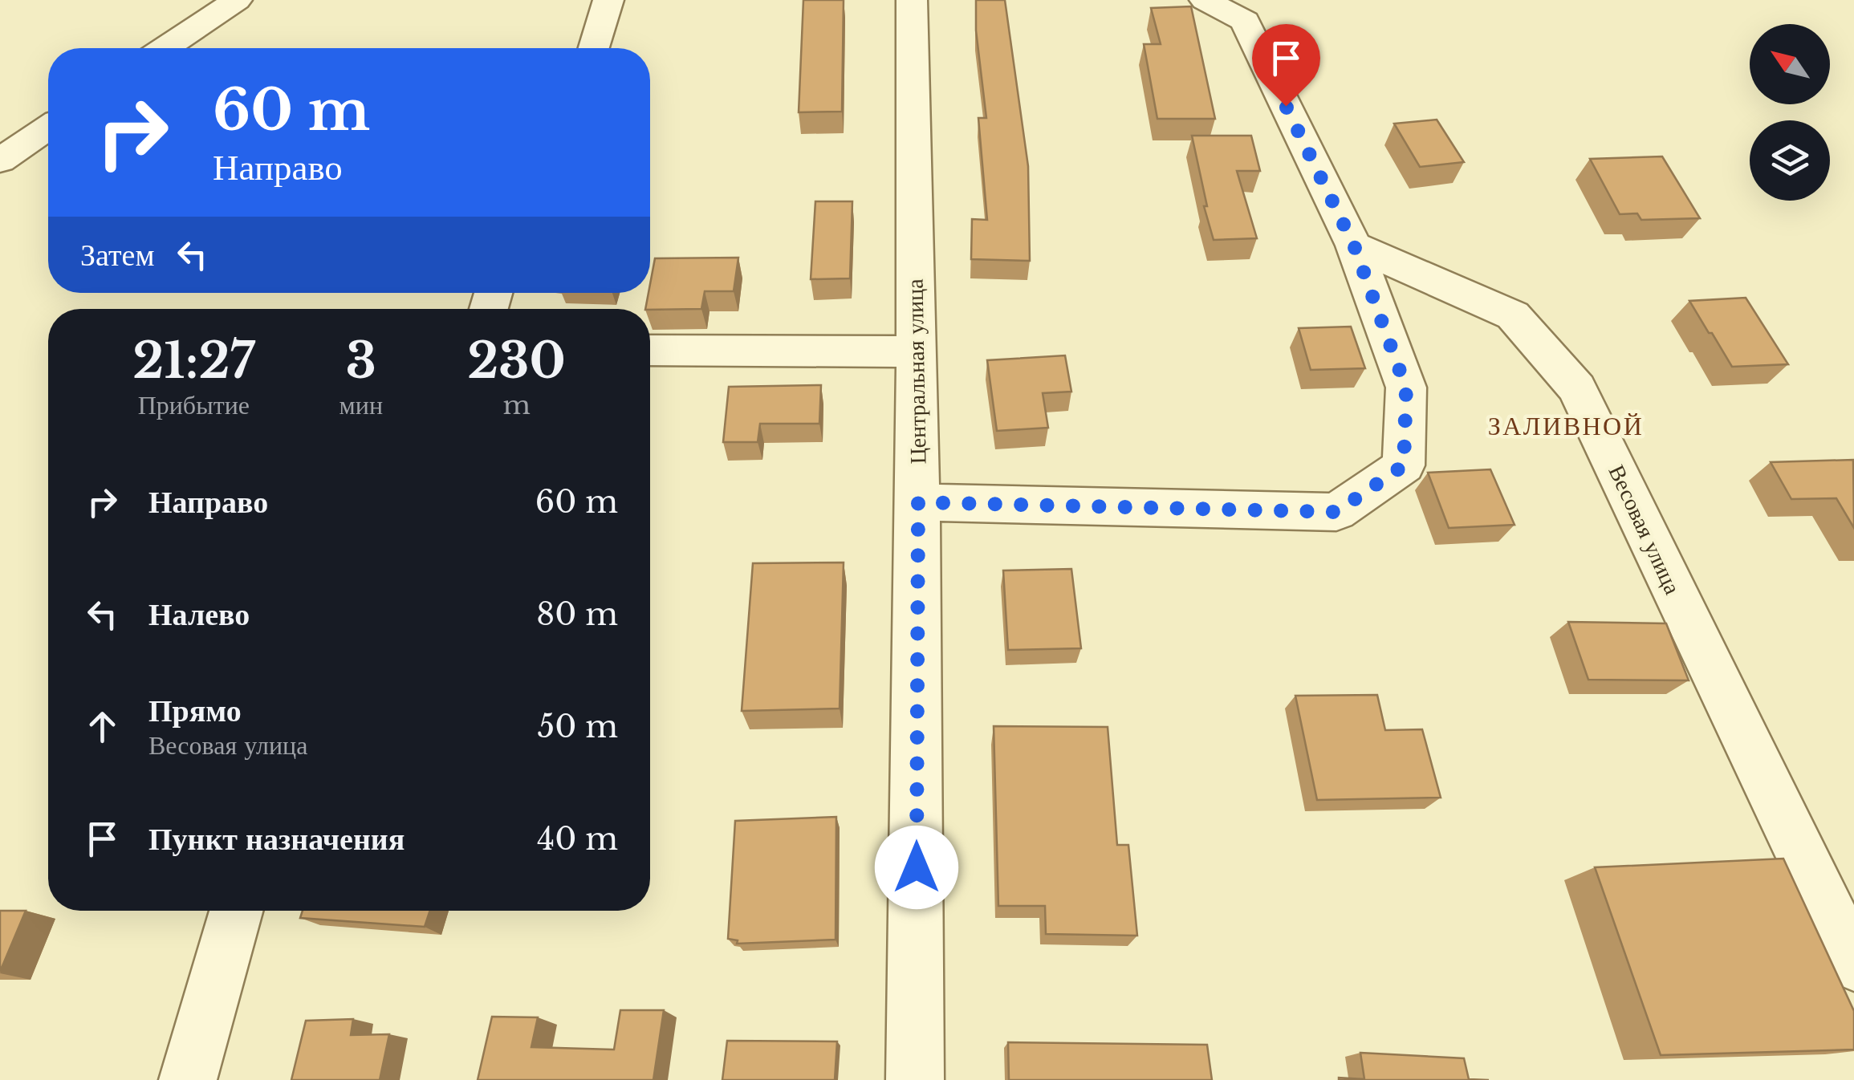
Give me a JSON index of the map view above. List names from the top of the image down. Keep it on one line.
{"streets":{"street":["Центральная улица","Весовая улица"]},"districts":["ЗАЛИВНОЙ"],"north":"top left","page":{"turn":["60 m","Направо"],"then":"Затем","eta":["21:27","Прибытие","3","мин","230","m"],"list":[{"name":"Направо","value":"60 m"},{"name":"Налево","value":"80 m"},{"name":"Прямо","note":"Весовая улица","value":"50 m"},{"name":"Пункт назначения","value":"40 m"}]}}
